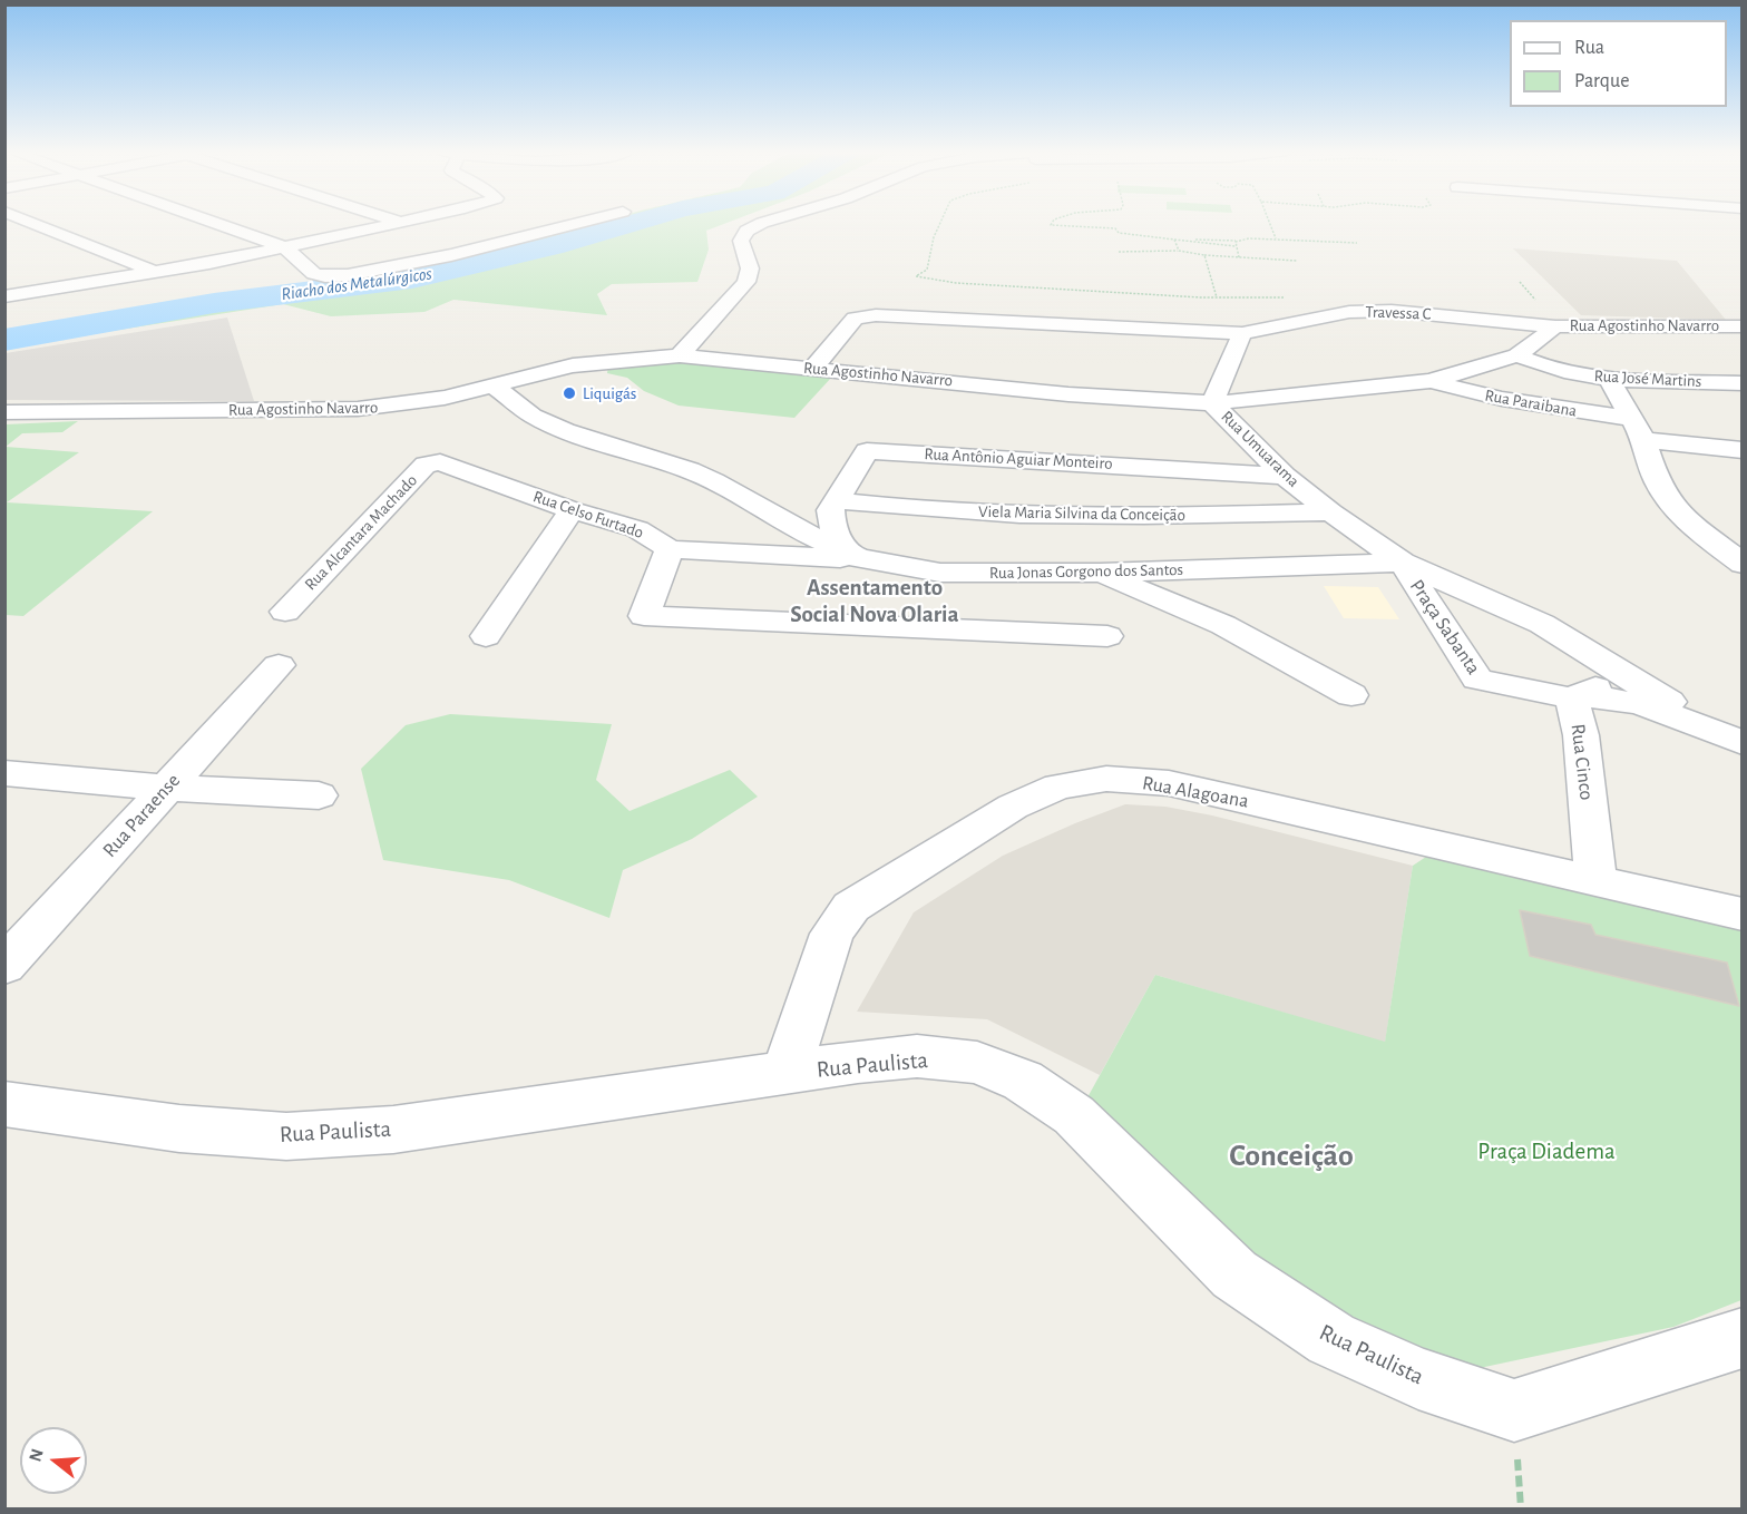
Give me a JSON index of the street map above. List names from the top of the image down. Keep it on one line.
{"streets":{"street":["Travessa C","Rua Agostinho Navarro","Rua José Martins","Rua Paraibana","Rua Umuarama","Rua Antônio Aguiar Monteiro","Viela Maria Silvina da Conceição","Rua Celso Furtado","Rua Alcantara Machado","Rua Jonas Gorgono dos Santos","Praça Sabanta","Rua Cinco","Rua Alagoana","Rua Paraense","Rua Paulista"]},"crossings":[["Travessa C","Rua Agostinho Navarro"],["Travessa C","Rua Umuarama"],["Rua Agostinho Navarro","Rua José Martins"],["Rua Agostinho Navarro","Rua Paraibana"],["Rua Agostinho Navarro","Rua Umuarama"],["Rua Agostinho Navarro","Rua Jonas Gorgono dos Santos"],["Rua Umuarama","Rua Antônio Aguiar Monteiro"],["Rua Umuarama","Viela Maria Silvina da Conceição"],["Rua Umuarama","Rua Jonas Gorgono dos Santos"],["Rua Umuarama","Praça Sabanta"],["Rua Umuarama","Rua Cinco"],["Rua Antônio Aguiar Monteiro","Viela Maria Silvina da Conceição"],["Rua Celso Furtado","Rua Alcantara Machado"],["Rua Celso Furtado","Rua Jonas Gorgono dos Santos"],["Rua Jonas Gorgono dos Santos","Praça Sabanta"],["Praça Sabanta","Rua Cinco"],["Rua Cinco","Rua Alagoana"],["Rua Alagoana","Rua Paulista"]],"districts":["Assentamento Social Nova Olaria","Conceição"],"water":["Riacho dos Metalúrgicos"],"parks":["Praça Diadema"],"places":["Liquigás"],"legend":["Rua","Parque"],"north":"left"}
